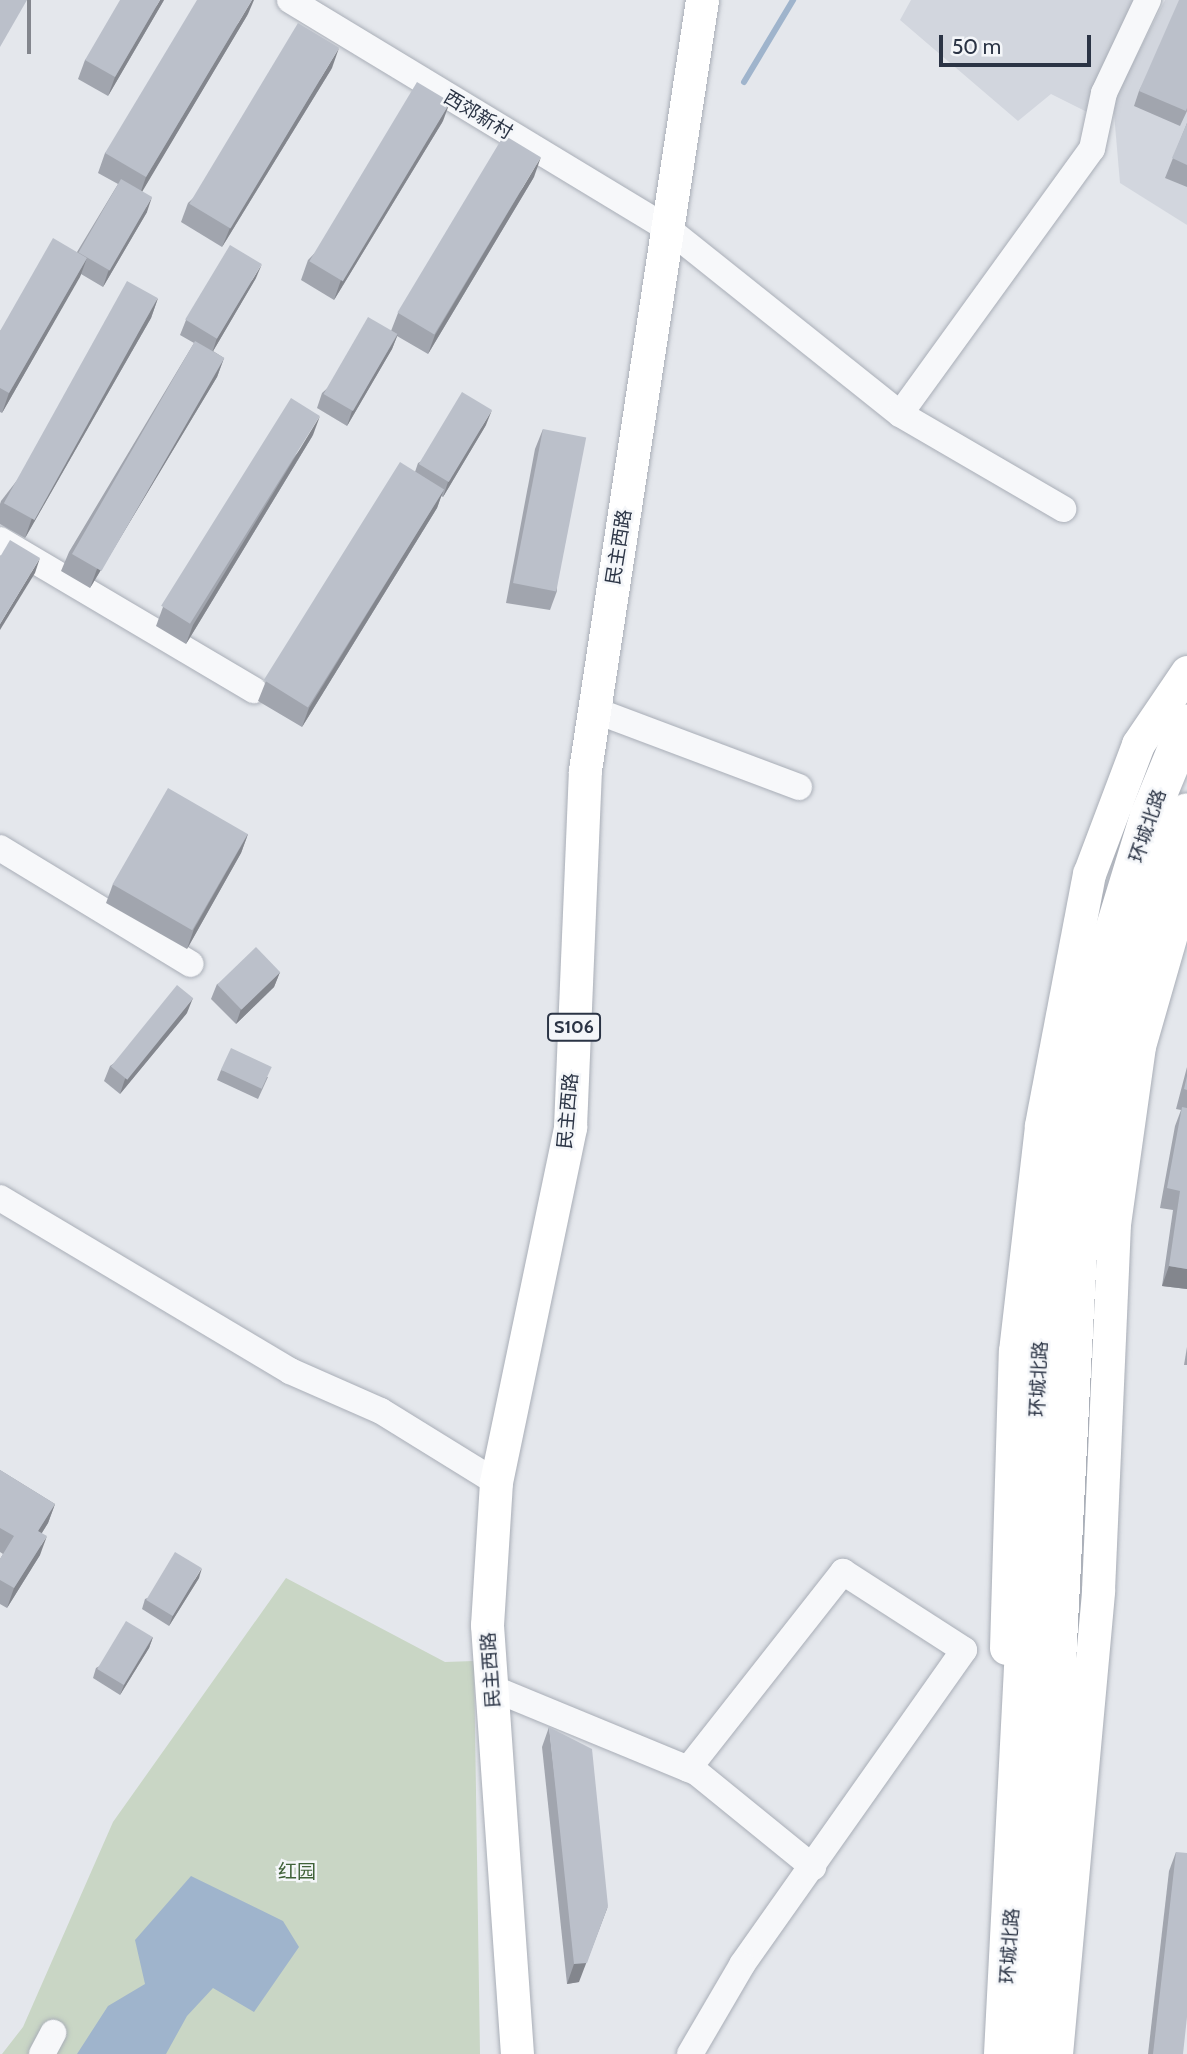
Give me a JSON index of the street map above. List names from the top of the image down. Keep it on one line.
{"streets":{"highway":["环城北路"],"main road":["民主西路","S106"],"street":["西郊新村"]},"crossings":[["西郊新村","民主西路"]],"parks":["红园"],"scale_bar":"50 m"}
